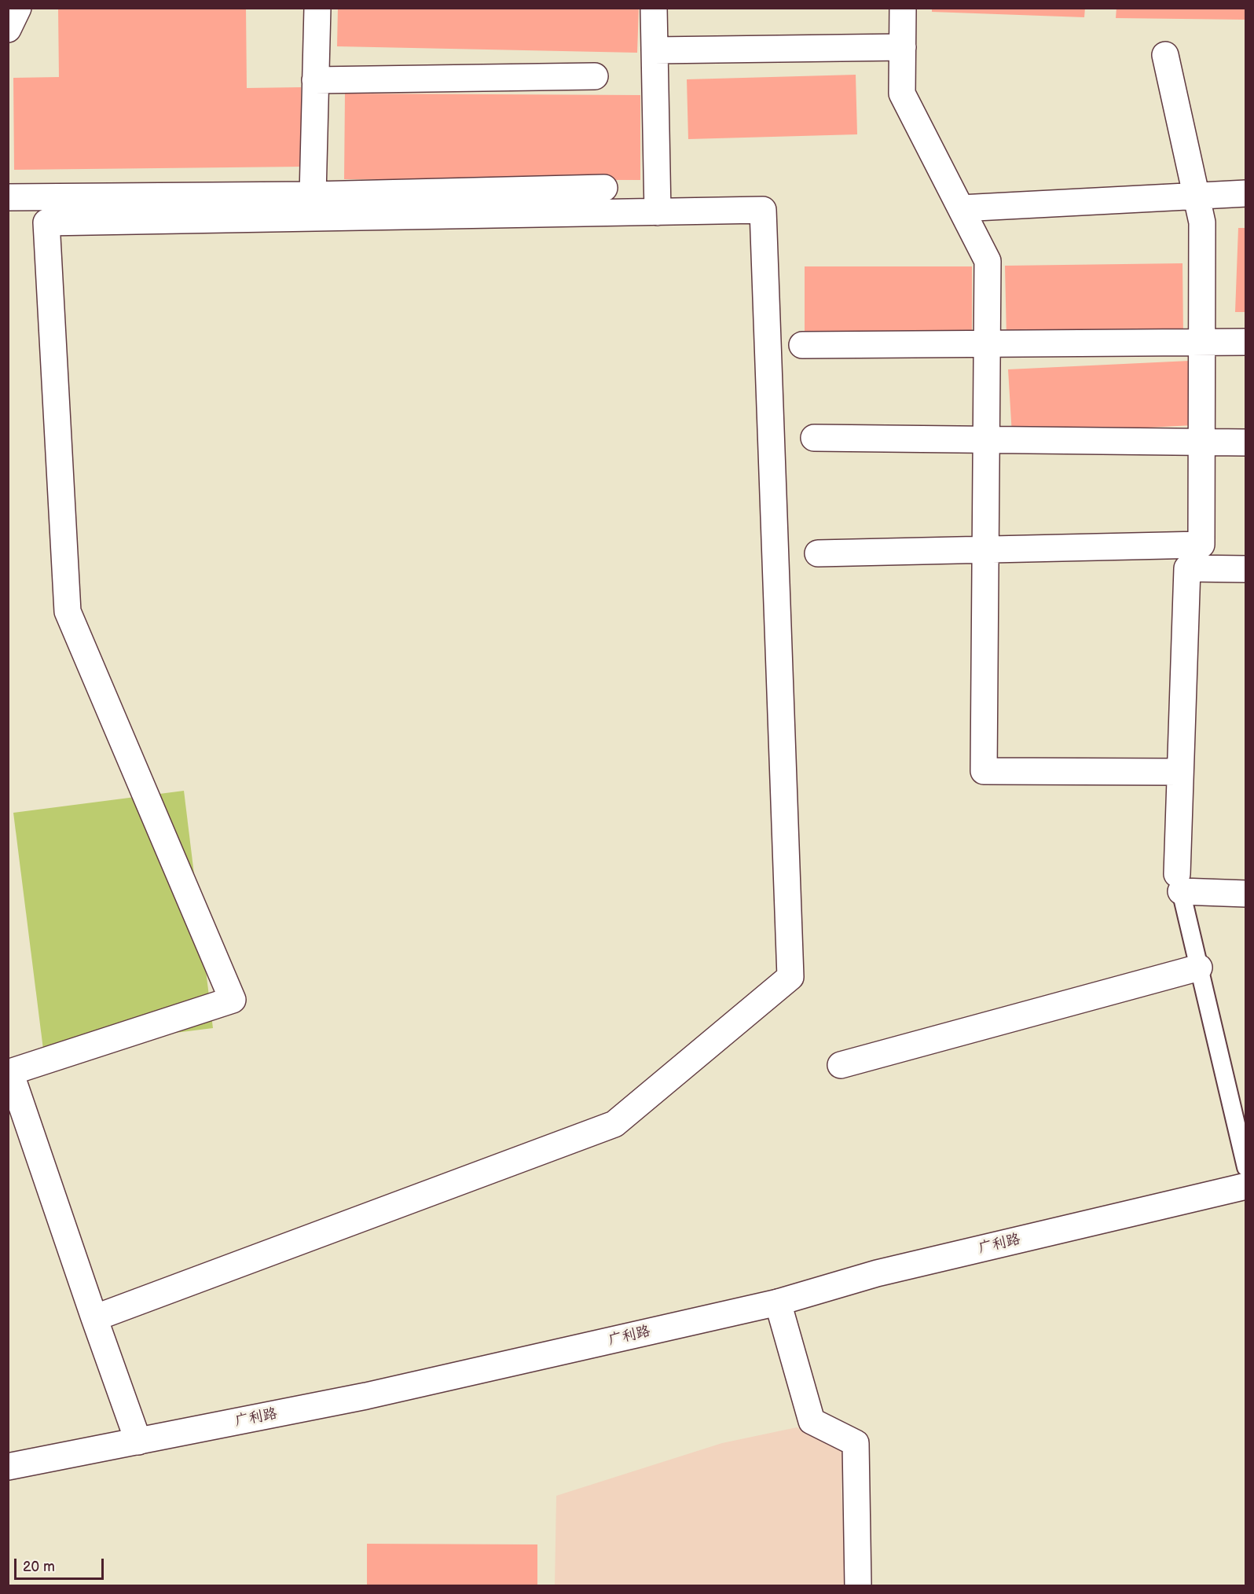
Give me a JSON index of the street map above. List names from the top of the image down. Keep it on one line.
{"streets":{"street":["广利路"]},"scale_bar":"20 m"}
